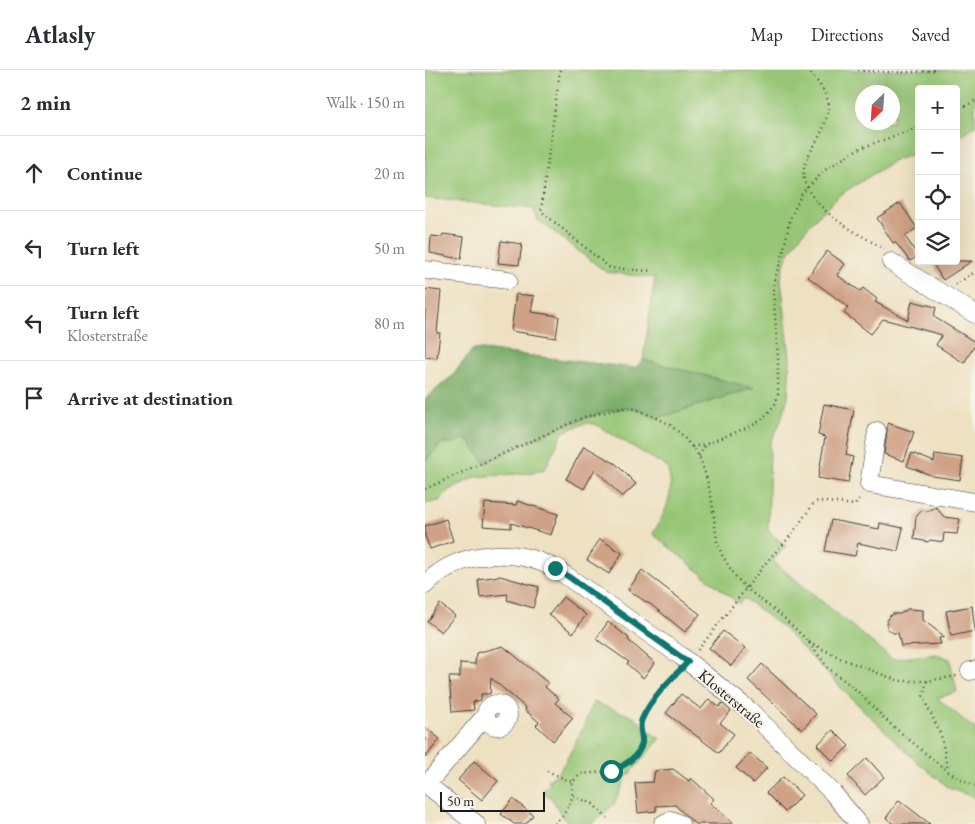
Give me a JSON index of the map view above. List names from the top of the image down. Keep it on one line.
{"streets":{"street":["Klosterstraße"]},"scale_bar":"50 m","north":"bottom left","page":{"header":"Atlasly","nav":["Map","Directions","Saved"],"heading":["2 min","Walk · 150 m"],"map_buttons":["+","−"],"list":[["Continue","20 m"],["Turn left","50 m"],["Turn left","Klosterstraße","80 m"],"Arrive at destination"],"scale":"50 m"}}
